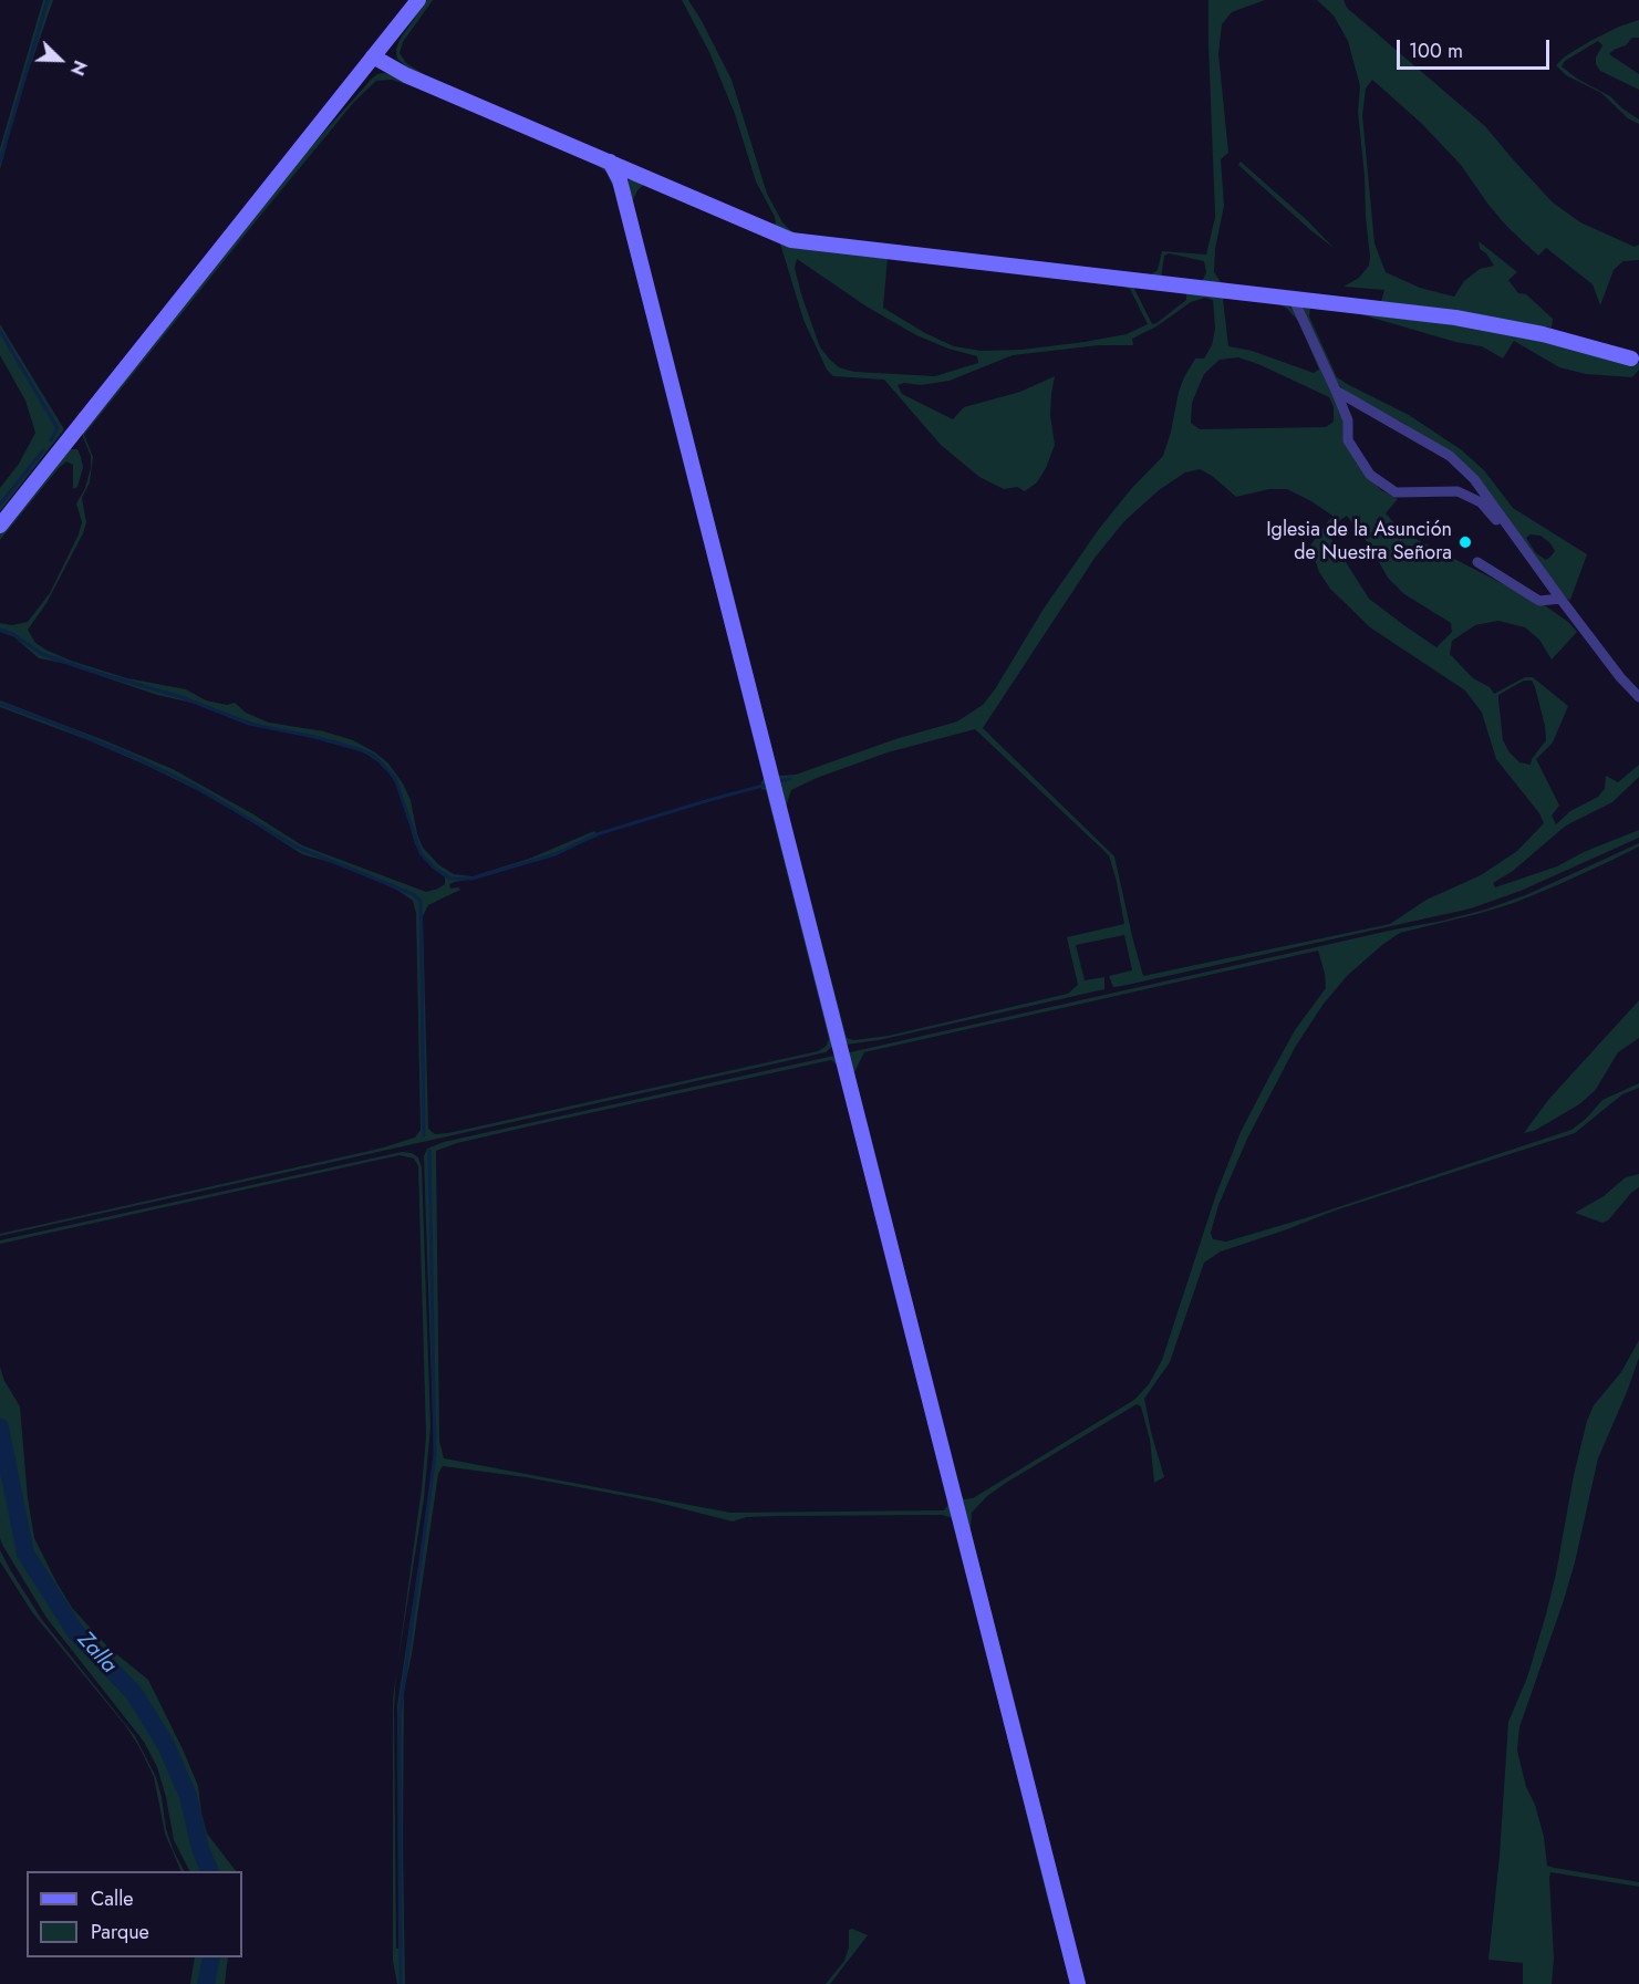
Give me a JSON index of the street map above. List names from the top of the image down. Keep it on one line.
{"water":["Zalla"],"places":["Iglesia de la Asunción de Nuestra Señora"],"legend":["Calle","Parque"],"scale_bar":"100 m","north":"bottom right"}
